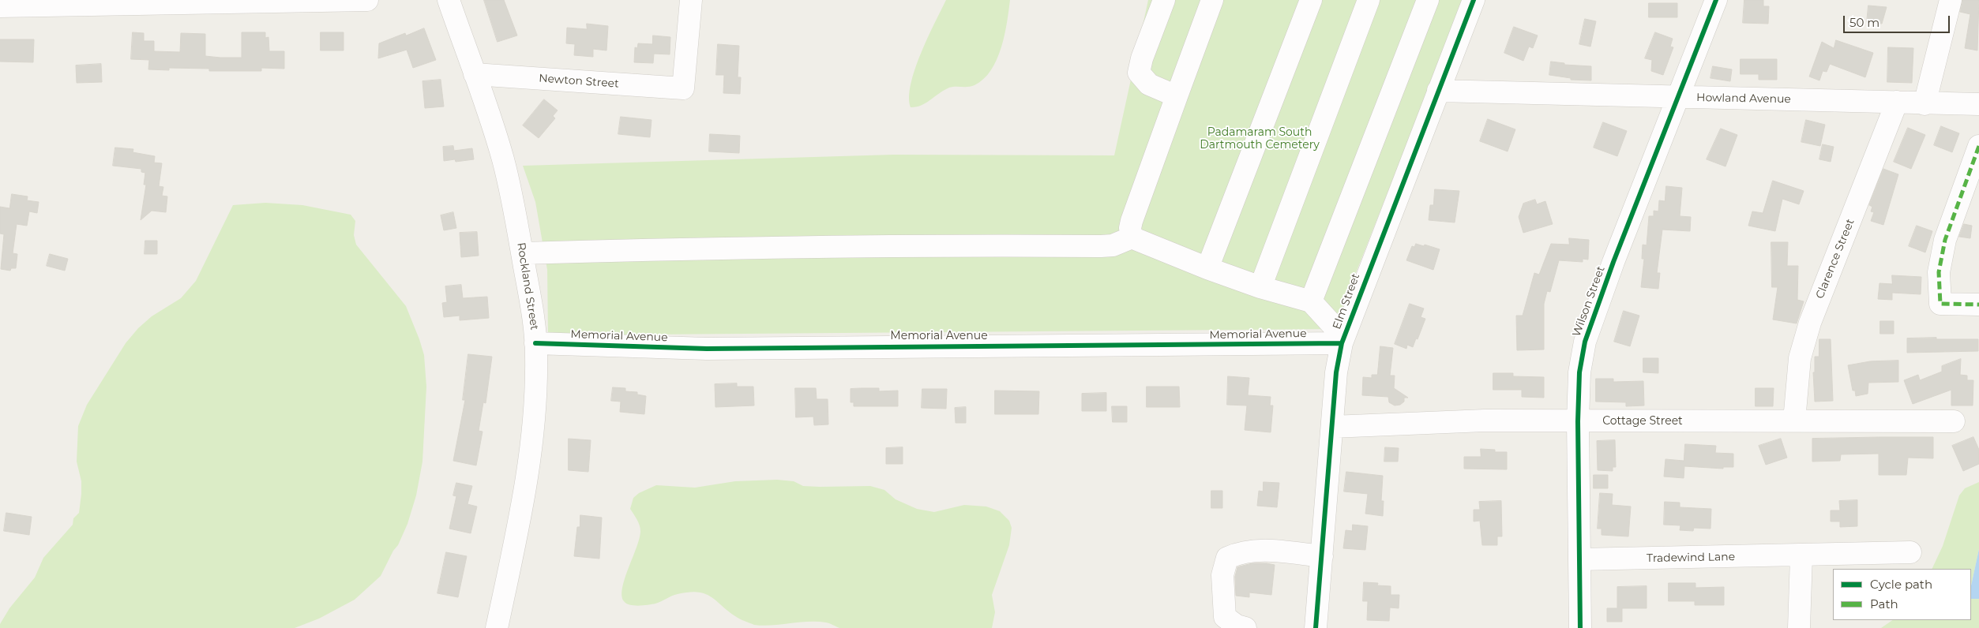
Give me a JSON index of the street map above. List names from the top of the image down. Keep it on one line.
{"streets":{"street":["Newton Street","Howland Avenue","Clarence Street","Rockland Street","Elm Street","Wilson Street","Memorial Avenue","Cottage Street","Tradewind Lane"]},"crossings":[["Newton Street","Rockland Street"],["Howland Avenue","Clarence Street"],["Howland Avenue","Elm Street"],["Howland Avenue","Wilson Street"],["Clarence Street","Cottage Street"],["Rockland Street","Memorial Avenue"],["Elm Street","Memorial Avenue"],["Elm Street","Cottage Street"],["Wilson Street","Cottage Street"],["Wilson Street","Tradewind Lane"]],"parks":["Padamaram South Dartmouth Cemetery"],"legend":["Cycle path","Path"],"scale_bar":"50 m"}
